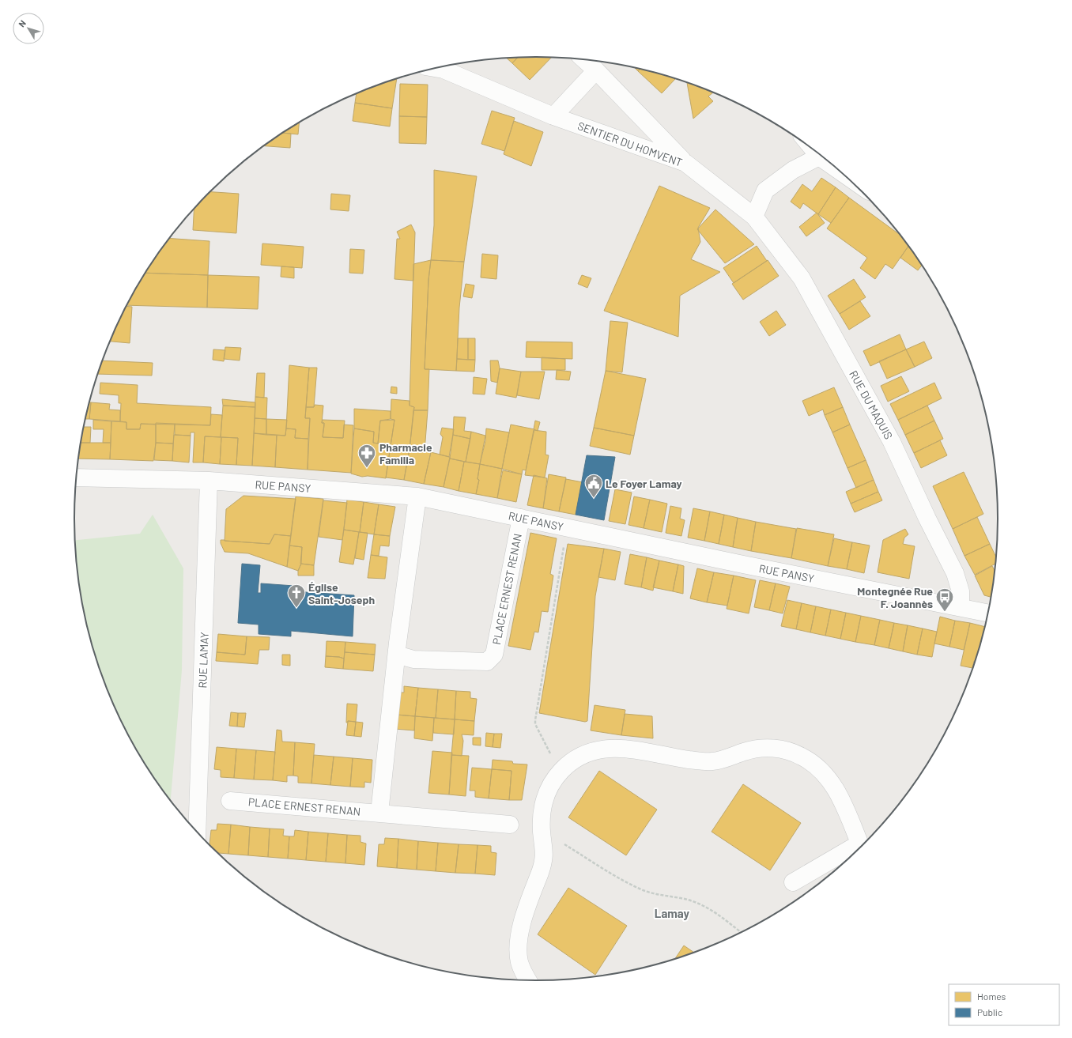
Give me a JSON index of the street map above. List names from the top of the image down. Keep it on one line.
{"streets":{"street":["SENTIER DU HOMVENT","RUE DU MAQUIS","RUE PANSY","PLACE ERNEST RENAN","RUE LAMAY"]},"crossings":[["SENTIER DU HOMVENT","RUE DU MAQUIS"],["RUE DU MAQUIS","RUE PANSY"],["RUE PANSY","PLACE ERNEST RENAN"],["RUE PANSY","RUE LAMAY"]],"districts":["Lamay"],"places":{"pharmacy":["Pharmacie Familia"],"public building":["Le Foyer Lamay"],"church":["Église Saint-Joseph"],"bus stop":["Montegnée Rue F. Joannès"]},"legend":["Homes","Public"],"north":"top left"}
